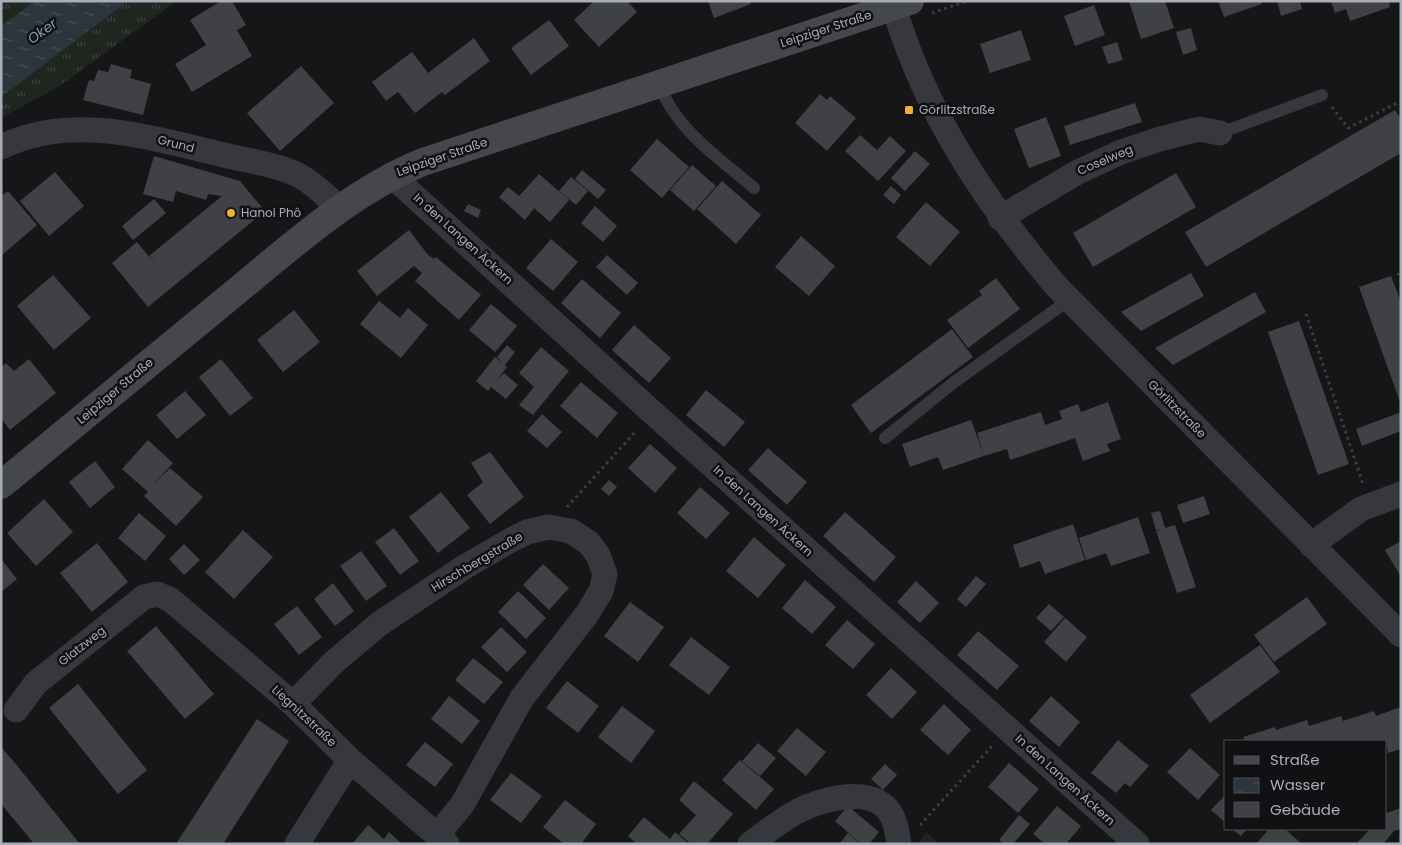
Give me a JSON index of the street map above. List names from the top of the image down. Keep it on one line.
{"streets":{"street":["Leipziger Straße","Grund","Coselweg","In den Langen Äckern","Görlitzstraße","Hirschbergstraße","Glatzweg","Liegnitzstraße"]},"crossings":[["Leipziger Straße","Grund"],["Leipziger Straße","In den Langen Äckern"],["Leipziger Straße","Görlitzstraße"],["Coselweg","Görlitzstraße"],["Hirschbergstraße","Liegnitzstraße"],["Glatzweg","Liegnitzstraße"]],"water":["Oker"],"places":{"transit":["Görlitzstraße"],"other":["Hanoi Phô"]},"legend":["Straße","Wasser","Gebäude"]}
